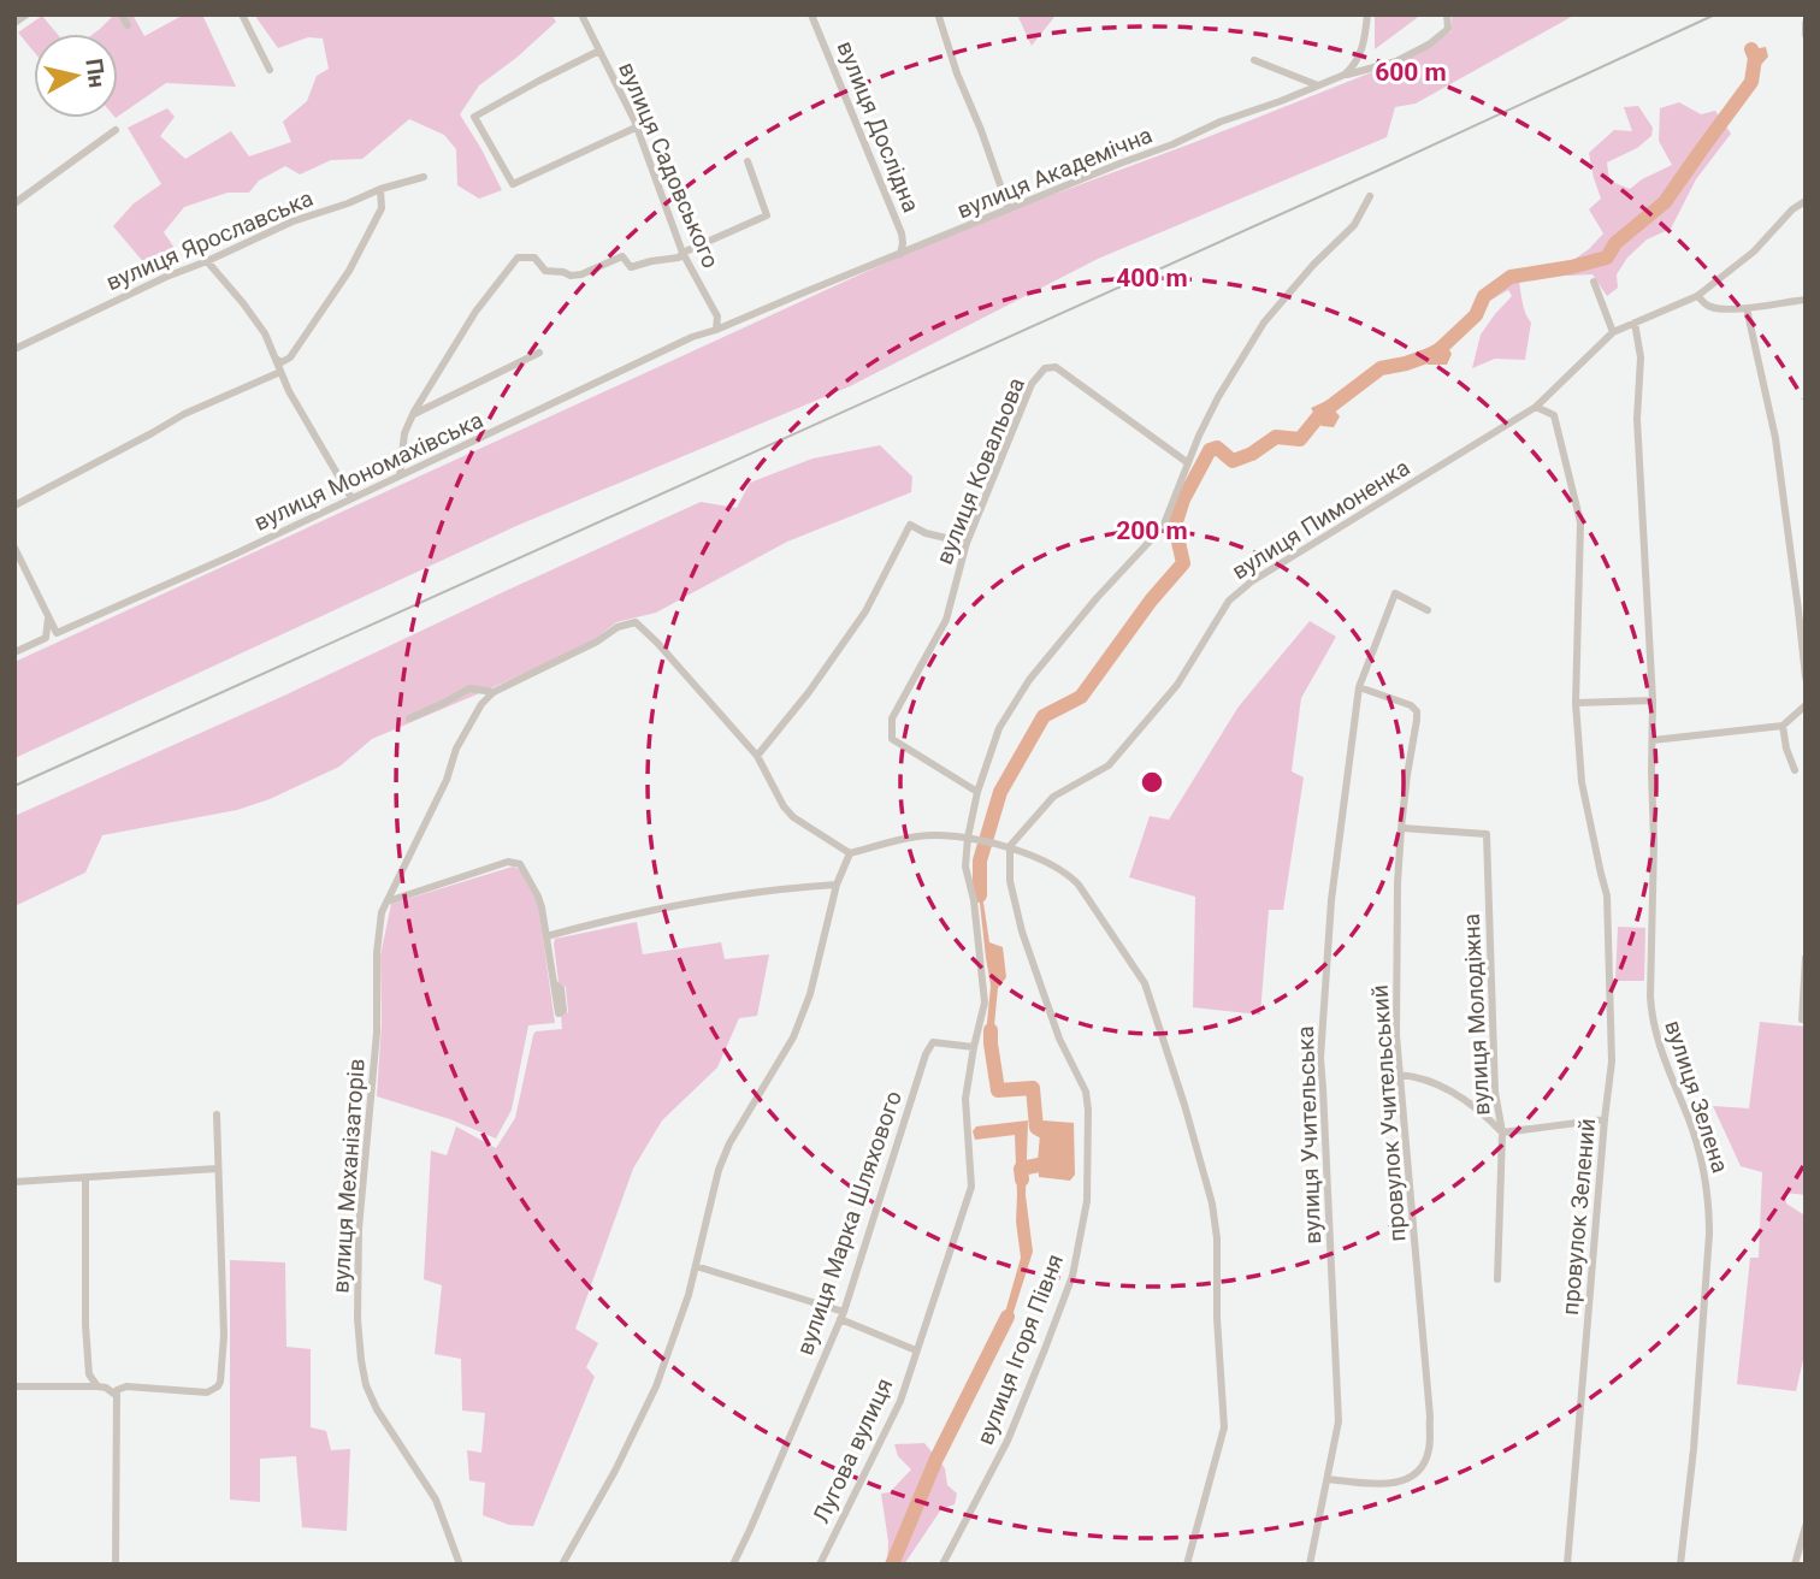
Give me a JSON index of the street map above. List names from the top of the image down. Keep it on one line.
{"streets":{"street":["вулиця Дослідна","вулиця Садовського","вулиця Академічна","вулиця Ярославська","вулиця Мономахівська","вулиця Ковальова","вулиця Пимоненка","вулиця Молодіжна","вулиця Зелена","провулок Учительський","вулиця Учительська","вулиця Механізаторів","провулок Зелений","вулиця Марка Шляхового","вулиця Ігоря Півня","Лугова вулиця"]},"crossings":[["вулиця Дослідна","вулиця Академічна"],["вулиця Садовського","вулиця Академічна"],["вулиця Садовського","вулиця Мономахівська"],["вулиця Академічна","вулиця Мономахівська"],["вулиця Пимоненка","вулиця Зелена"],["вулиця Пимоненка","провулок Зелений"],["вулиця Пимоненка","вулиця Ігоря Півня"],["вулиця Молодіжна","провулок Учительський"],["провулок Учительський","вулиця Учительська"],["вулиця Марка Шляхового","Лугова вулиця"]],"north":"right","rings":["600 m","400 m","200 m"]}
